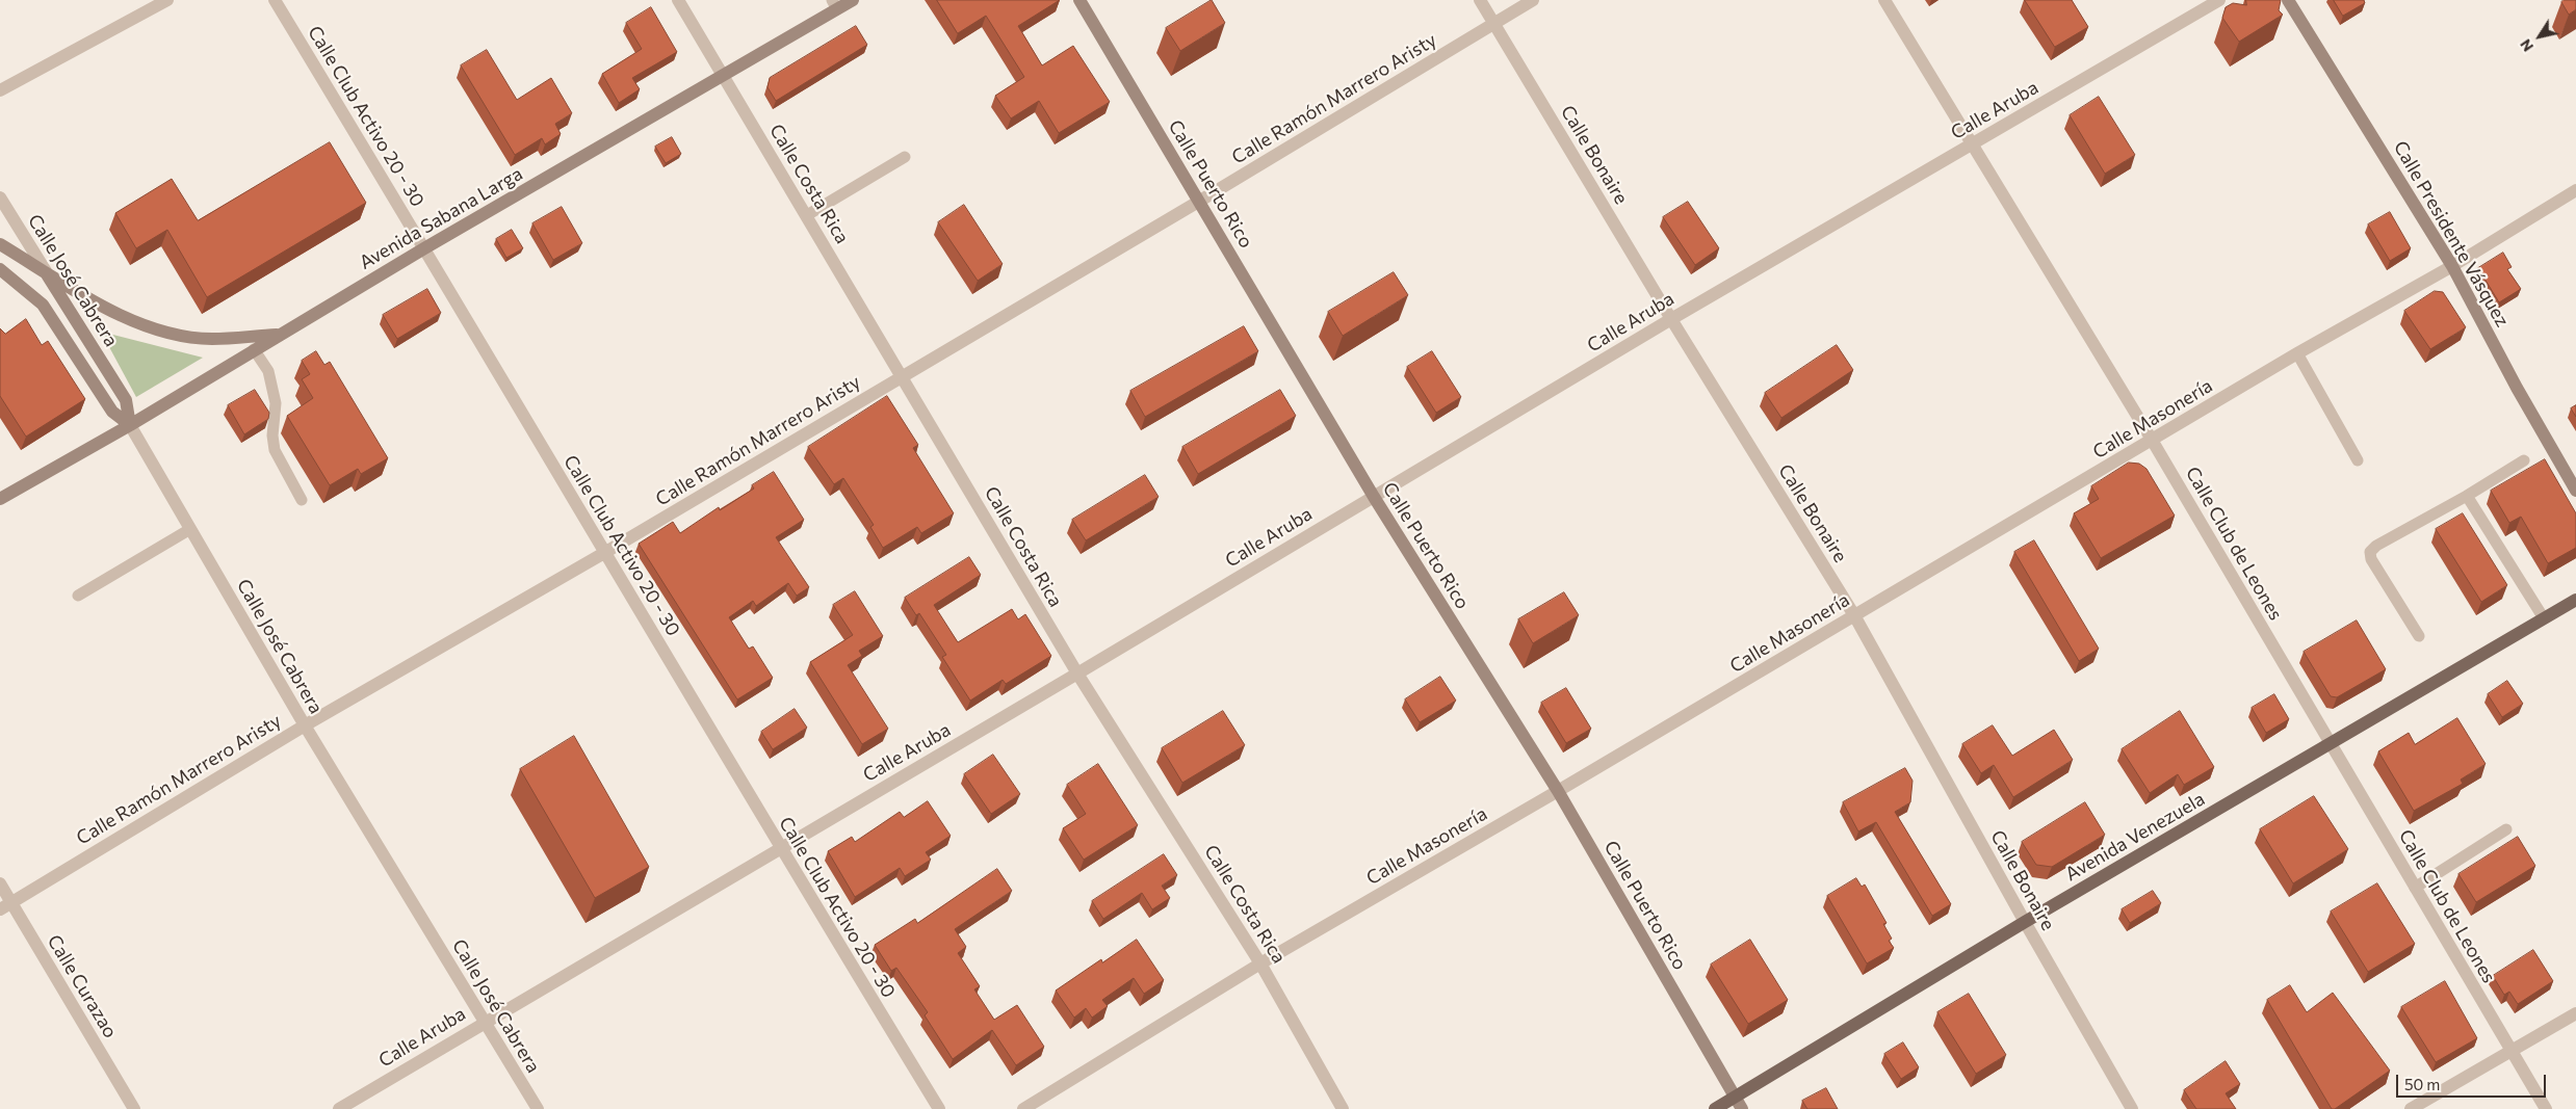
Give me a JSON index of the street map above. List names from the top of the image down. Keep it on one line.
{"streets":{"main road":["Avenida Venezuela"],"street":["Calle Ramón Marrero Aristy","Calle Aruba","Calle Club Activo 20 - 30","Calle Bonaire","Calle Costa Rica","Calle Puerto Rico","Avenida Sabana Larga","Calle Presidente Vásquez","Calle José Cabrera","Calle Masonería","Calle Club de Leones","Calle Curazao"]},"crossings":[["Calle Ramón Marrero Aristy","Calle Club Activo 20 - 30"],["Calle Ramón Marrero Aristy","Calle Bonaire"],["Calle Ramón Marrero Aristy","Calle Costa Rica"],["Calle Ramón Marrero Aristy","Calle Puerto Rico"],["Calle Ramón Marrero Aristy","Calle José Cabrera"],["Calle Ramón Marrero Aristy","Calle Curazao"],["Calle Aruba","Calle Club Activo 20 - 30"],["Calle Aruba","Calle Bonaire"],["Calle Aruba","Calle Costa Rica"],["Calle Aruba","Calle Puerto Rico"],["Calle Aruba","Calle José Cabrera"],["Calle Aruba","Calle Club de Leones"],["Calle Club Activo 20 - 30","Avenida Sabana Larga"],["Calle Bonaire","Calle Masonería"],["Calle Bonaire","Avenida Venezuela"],["Calle Costa Rica","Avenida Sabana Larga"],["Calle Costa Rica","Calle Masonería"],["Calle Puerto Rico","Calle Masonería"],["Calle Puerto Rico","Avenida Venezuela"],["Avenida Sabana Larga","Calle José Cabrera"],["Calle Presidente Vásquez","Calle Masonería"],["Calle Masonería","Calle Club de Leones"],["Calle Club de Leones","Avenida Venezuela"]],"scale_bar":"50 m","north":"bottom left"}
